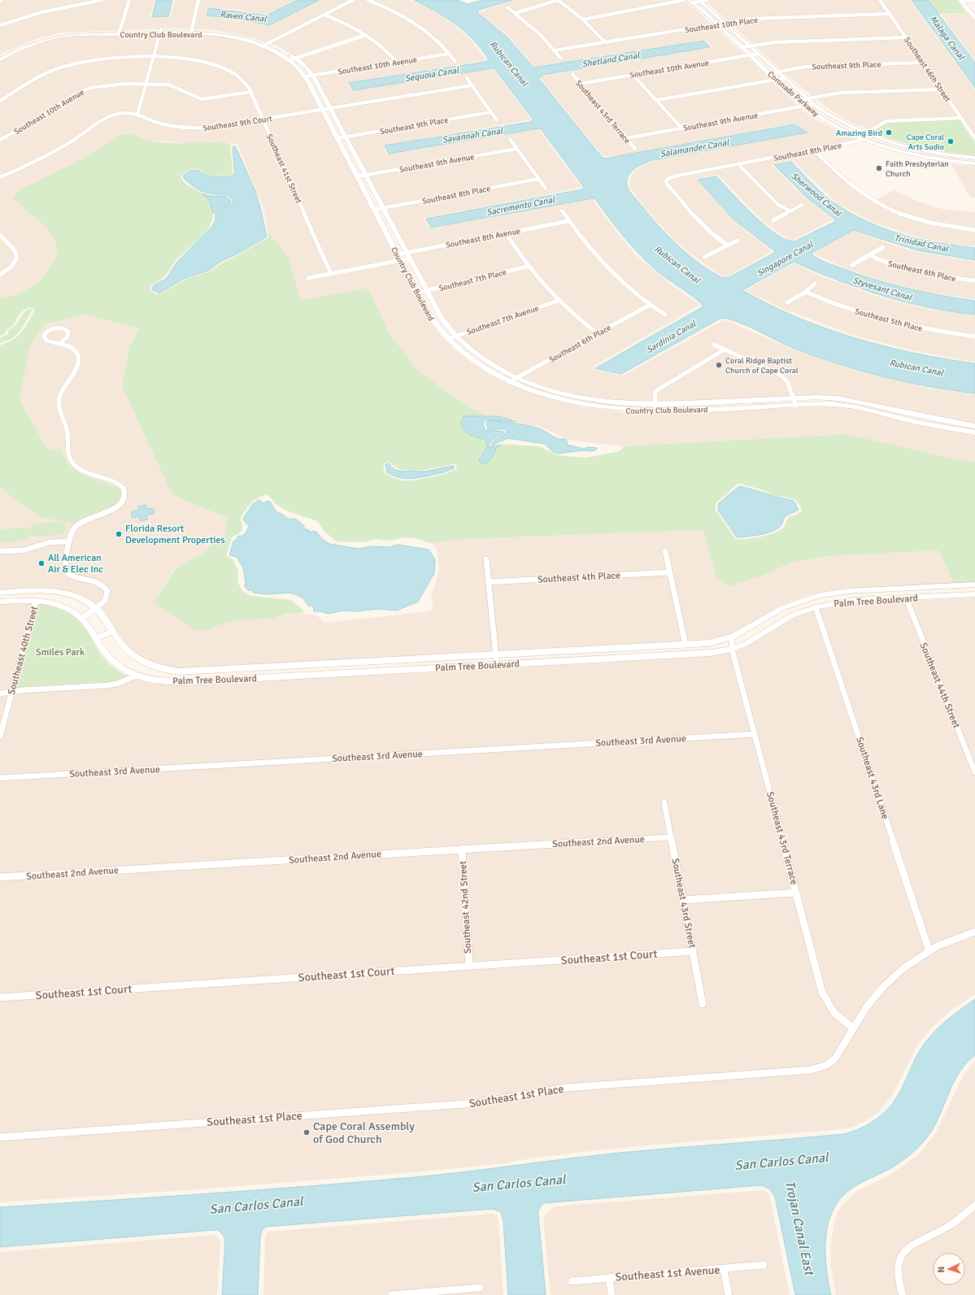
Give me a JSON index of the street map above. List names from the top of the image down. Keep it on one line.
{"streets":{"main road":["Country Club Boulevard"],"street":["Southeast 10th Place","Southeast 10th Avenue","Southeast 9th Place","Southeast 46th Street","Coronado Parkway","Southeast 43rd Terrace","Southeast 9th Avenue","Southeast 9th Court","Southeast 8th Place","Southeast 41st Street","Southeast 8th Avenue","Southeast 6th Place","Southeast 7th Place","Southeast 7th Avenue","Southeast 5th Place","Southeast 4th Place","Palm Tree Boulevard","Southeast 40th Street","Southeast 44th Street","Southeast 3rd Avenue","Southeast 43rd Lane","Southeast 2nd Avenue","Southeast 43rd Street","Southeast 42nd Street","Southeast 1st Court","Southeast 1st Place","Southeast 1st Avenue"]},"crossings":[["Southeast 10th Place","Southeast 46th Street"],["Southeast 10th Place","Coronado Parkway"],["Country Club Boulevard","Southeast 10th Avenue"],["Country Club Boulevard","Southeast 9th Place"],["Country Club Boulevard","Southeast 9th Avenue"],["Country Club Boulevard","Southeast 9th Court"],["Country Club Boulevard","Southeast 8th Place"],["Country Club Boulevard","Southeast 8th Avenue"],["Country Club Boulevard","Southeast 6th Place"],["Country Club Boulevard","Southeast 7th Place"],["Country Club Boulevard","Southeast 7th Avenue"],["Southeast 10th Avenue","Coronado Parkway"],["Southeast 10th Avenue","Southeast 43rd Terrace"],["Southeast 10th Avenue","Southeast 41st Street"],["Southeast 9th Place","Southeast 46th Street"],["Southeast 9th Place","Coronado Parkway"],["Coronado Parkway","Southeast 9th Avenue"],["Coronado Parkway","Southeast 8th Place"],["Southeast 43rd Terrace","Southeast 9th Avenue"],["Southeast 43rd Terrace","Palm Tree Boulevard"],["Southeast 43rd Terrace","Southeast 3rd Avenue"],["Southeast 43rd Terrace","Southeast 1st Place"],["Southeast 9th Court","Southeast 41st Street"],["Southeast 41st Street","Southeast 8th Avenue"],["Palm Tree Boulevard","Southeast 40th Street"],["Palm Tree Boulevard","Southeast 44th Street"],["Palm Tree Boulevard","Southeast 43rd Lane"],["Southeast 43rd Lane","Southeast 1st Place"],["Southeast 2nd Avenue","Southeast 43rd Street"],["Southeast 2nd Avenue","Southeast 42nd Street"],["Southeast 43rd Street","Southeast 1st Court"],["Southeast 42nd Street","Southeast 1st Court"]],"water":["Raven Canal","Malaga Canal","Shetland Canal","Rubican Canal","Sequoia Canal","Savannah Canal","Salamander Canal","Sherwood Canal","Sacremento Canal","Trinidad Canal","Singapore Canal","Styvesant Canal","Sardinia Canal","San Carlos Canal","Trojan Canal East"],"parks":["Smiles Park"],"places":["Amazing Bird","Cape Coral Arts Sudio","Faith Presbyterian Church","Coral Ridge Baptist Church of Cape Coral","Florida Resort Development Properties","All American Air & Elec Inc","Cape Coral Assembly of God Church"],"north":"left"}
